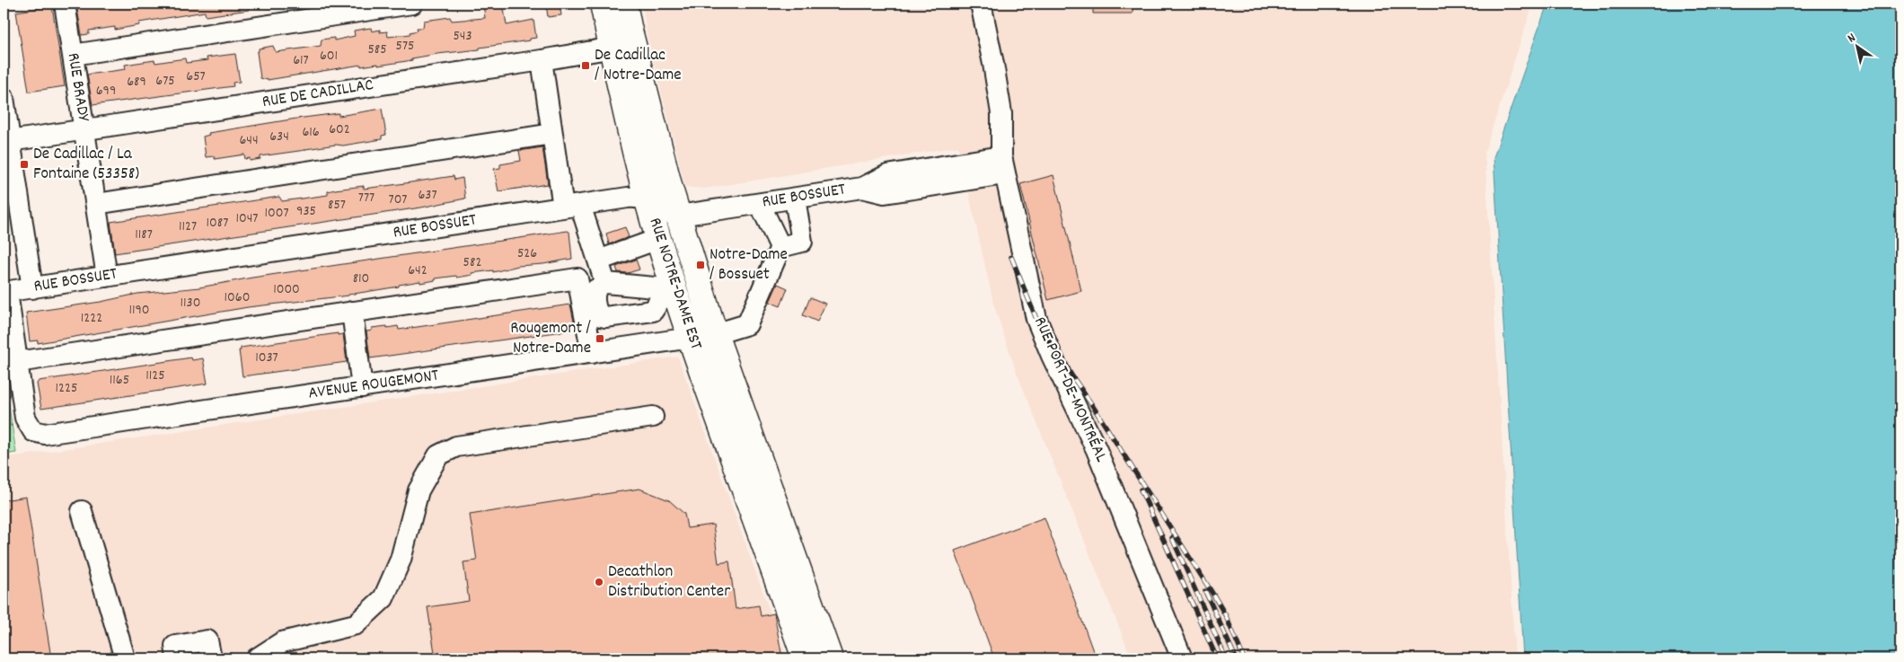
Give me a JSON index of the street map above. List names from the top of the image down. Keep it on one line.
{"streets":{"main road":["RUE NOTRE-DAME EST"],"street":["RUE BRADY","RUE DE CADILLAC","RUE BOSSUET","AVENUE ROUGEMONT","RUE PORT-DE-MONTRÉAL"]},"crossings":[["RUE BRADY","RUE DE CADILLAC"],["RUE BRADY","RUE BOSSUET"],["RUE DE CADILLAC","RUE NOTRE-DAME EST"],["RUE BOSSUET","RUE NOTRE-DAME EST"],["RUE BOSSUET","RUE PORT-DE-MONTRÉAL"],["RUE NOTRE-DAME EST","AVENUE ROUGEMONT"]],"places":{"transit":["De Cadillac / Notre-Dame","De Cadillac / La Fontaine (53358)","Notre-Dame / Bossuet","Rougemont / Notre-Dame"],"other":["Decathlon Distribution Center"]},"house_numbers":["543","575","585","601","617","657","675","689","699","602","616","634","644","637","777","707","857","935","1007","1047","1087","1127","1187","526","582","642","810","1000","1060","1130","1190","1222","1037","1125","1165","1225"],"north":"top left"}
